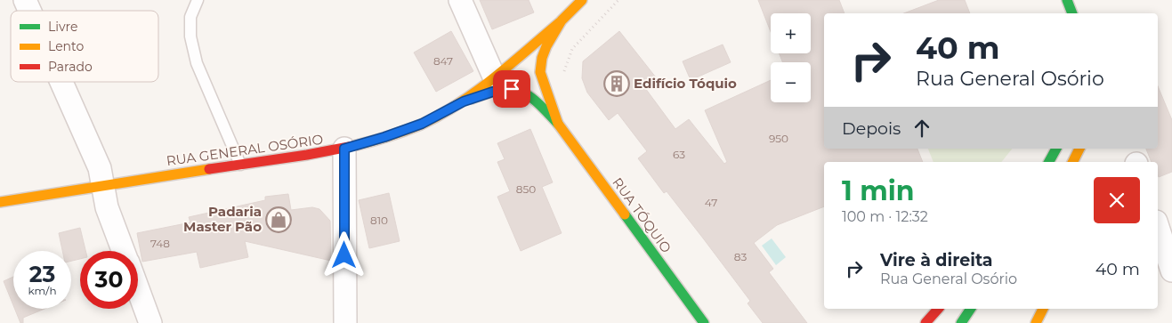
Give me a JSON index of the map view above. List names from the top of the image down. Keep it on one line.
{"streets":{"main road":["RUA GENERAL OSÓRIO","RUA TÓQUIO"]},"crossings":[["RUA GENERAL OSÓRIO","RUA TÓQUIO"]],"places":{"building":["Edifício Tóquio"],"shop":["Padaria Master Pão"]},"house_numbers":["847","950","63","850","47","810","748","83"],"legend":["Livre","Lento","Parado"],"page":{"map_buttons":["+","−"],"turn":["40 m","Rua General Osório"],"then":"Depois","heading":["1 min","100 m · 12:32"],"list":[{"name":"Vire à direita","note":"Rua General Osório","value":"40 m"}],"speed":"23 km/h","limit":"30"}}
